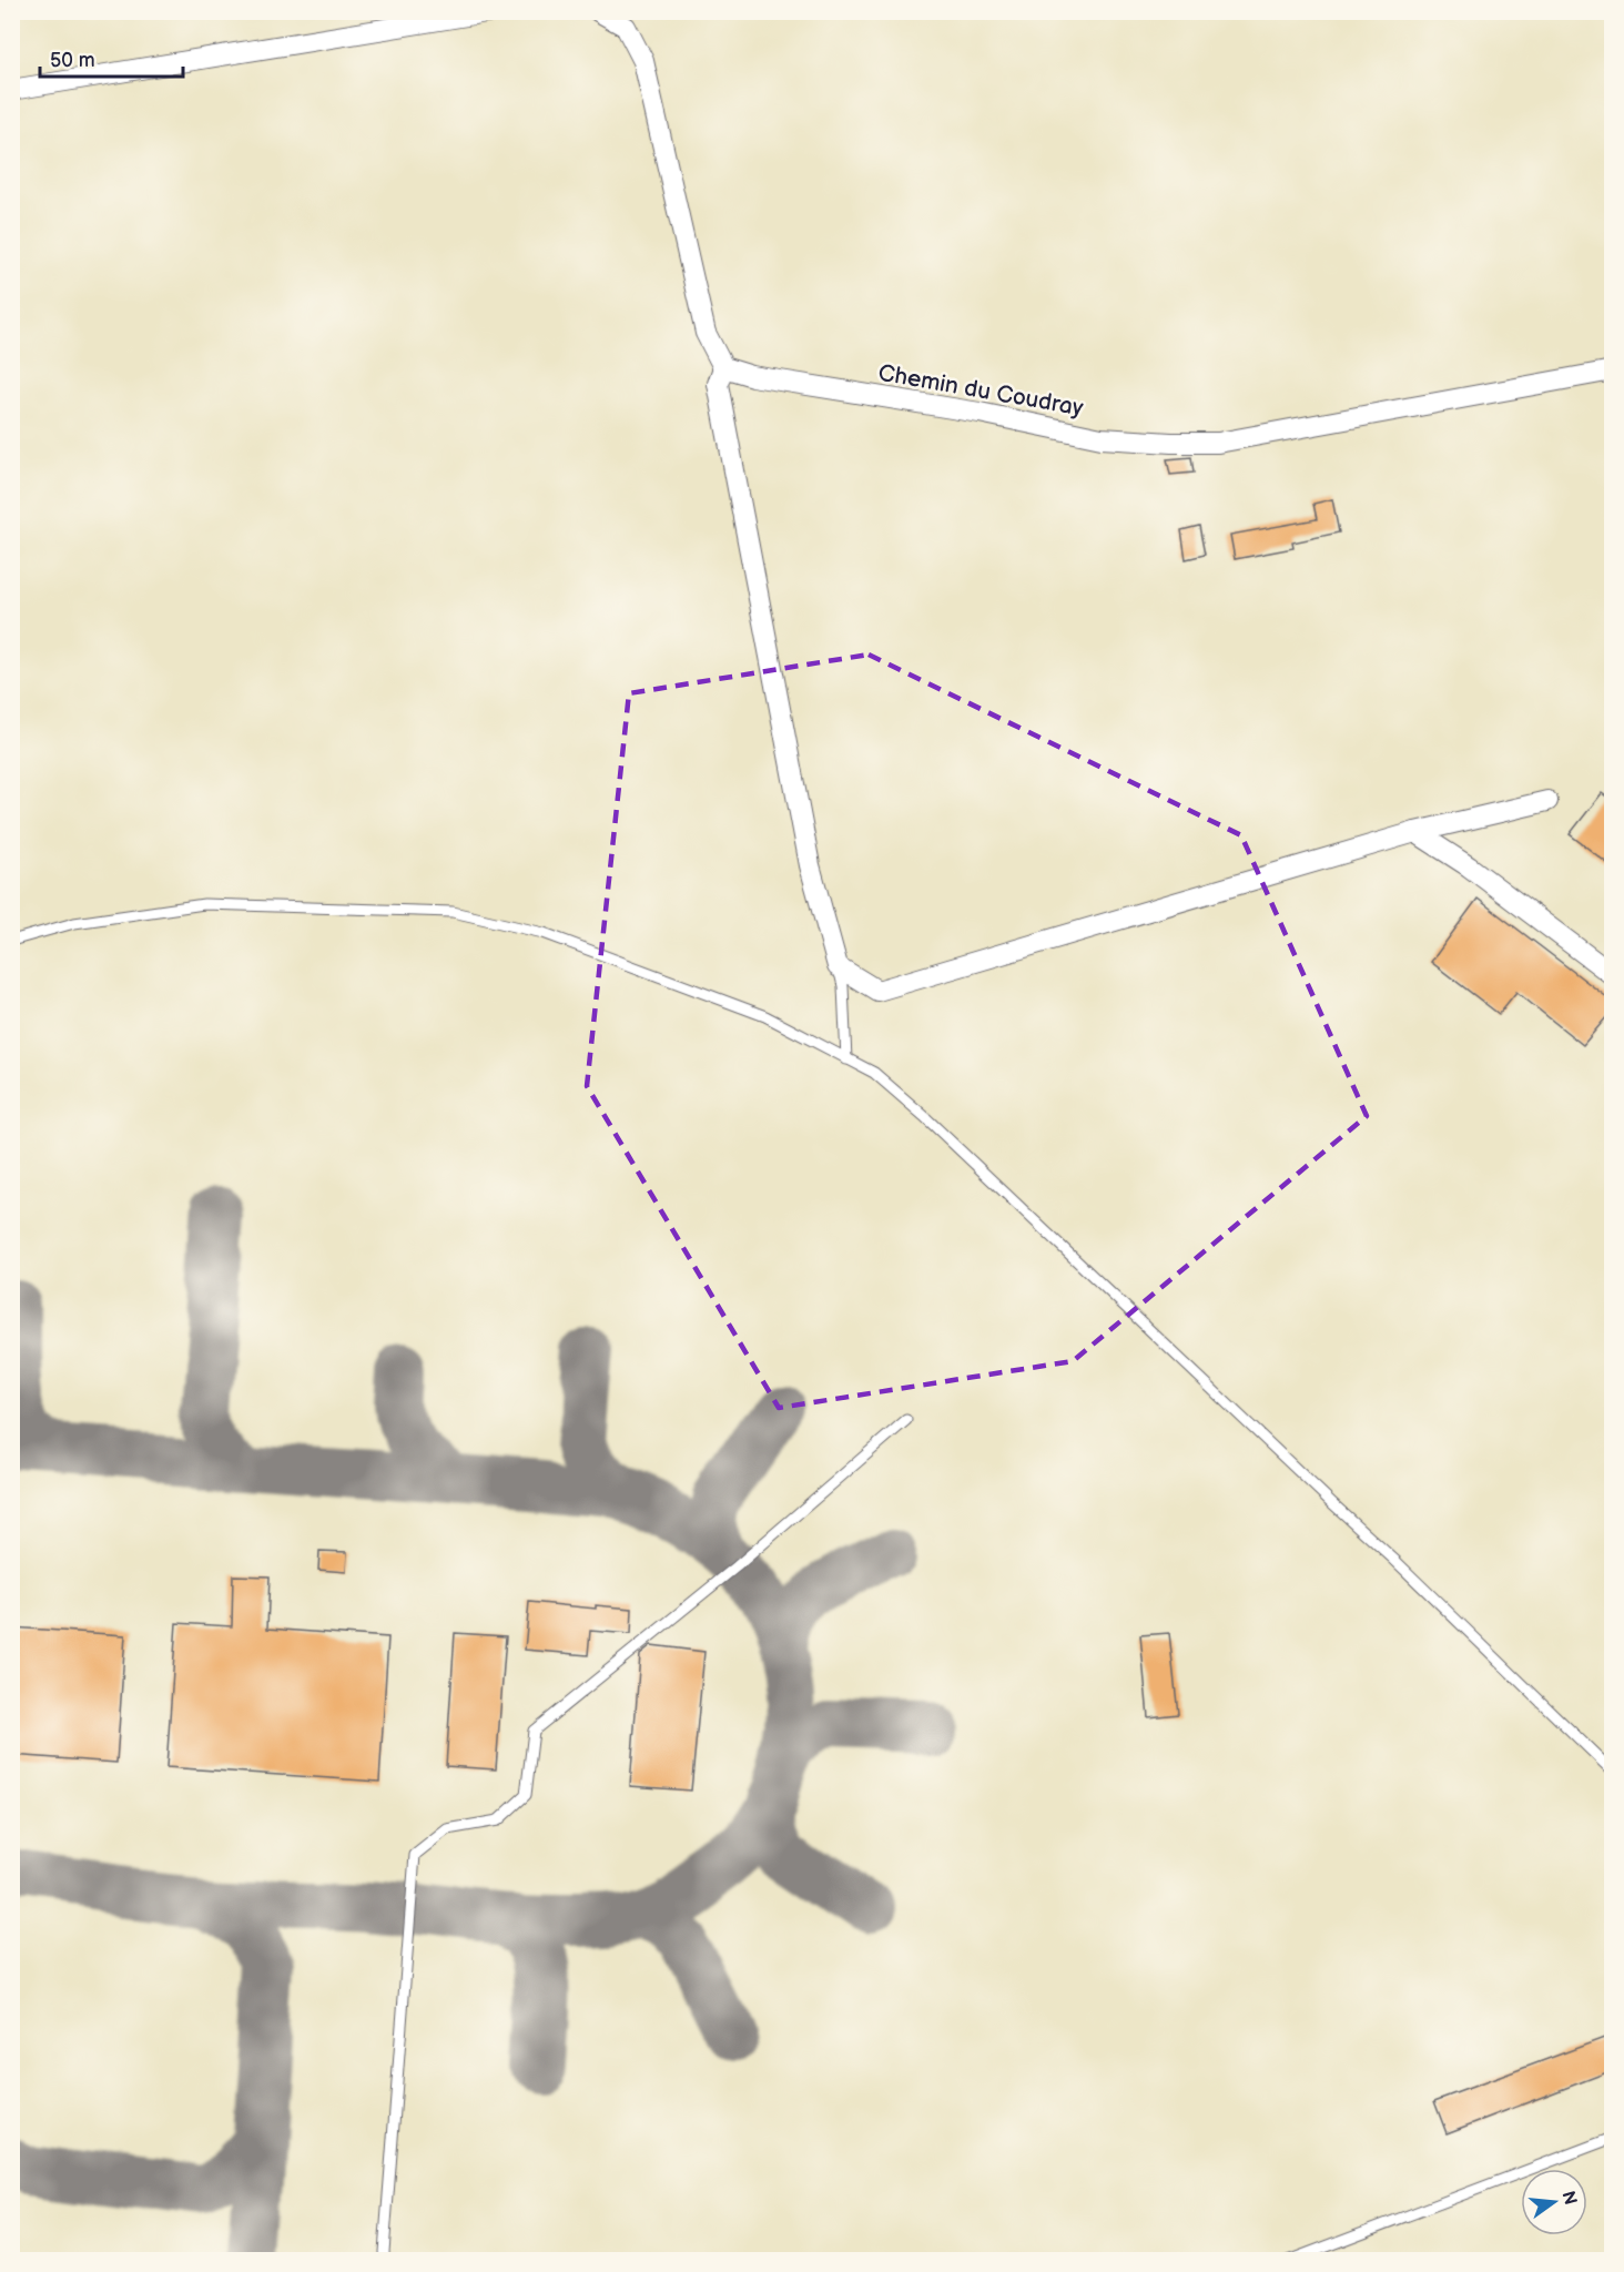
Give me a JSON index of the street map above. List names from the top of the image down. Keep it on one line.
{"streets":{"street":["Chemin du Coudray"]},"scale_bar":"50 m","north":"right"}
